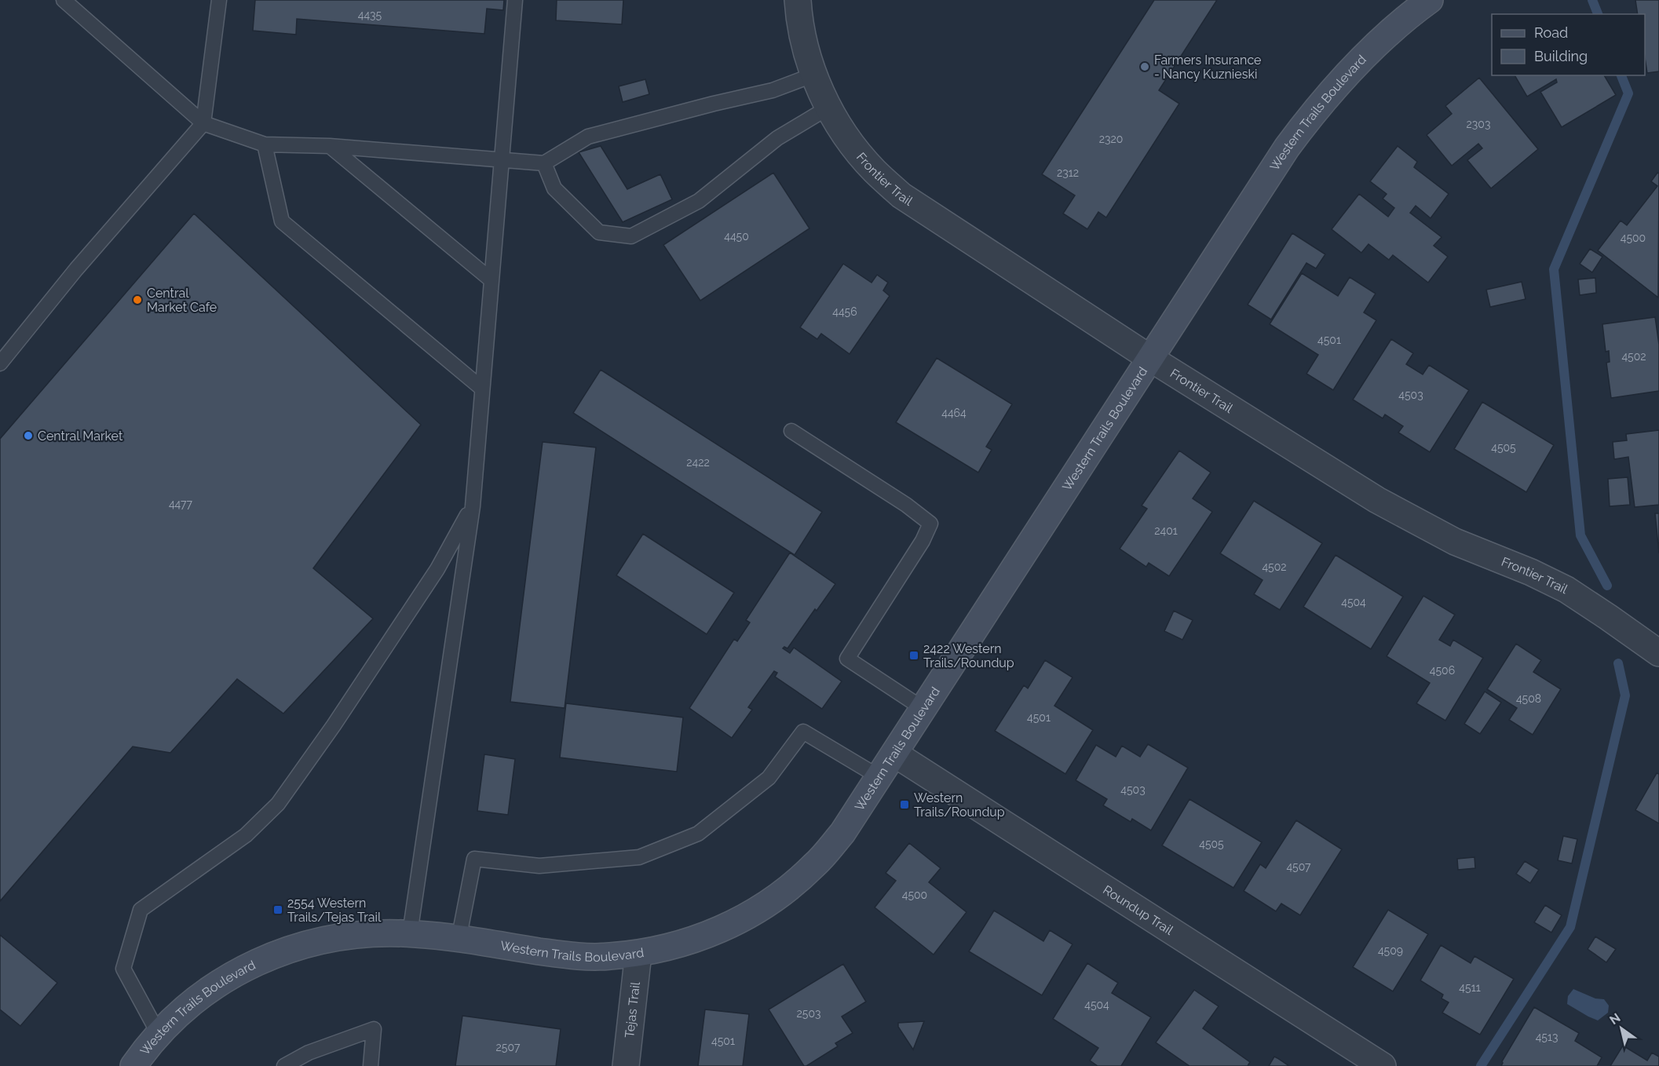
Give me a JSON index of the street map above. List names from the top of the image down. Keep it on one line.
{"streets":{"street":["Western Trails Boulevard","Frontier Trail","Roundup Trail","Tejas Trail"]},"crossings":[["Western Trails Boulevard","Frontier Trail"],["Western Trails Boulevard","Roundup Trail"],["Western Trails Boulevard","Tejas Trail"]],"places":{"other":["Farmers Insurance - Nancy Kuznieski","Central Market Cafe","Central Market"],"transit":["2422 Western Trails/Roundup","Western Trails/Roundup","2554 Western Trails/Tejas Trail"]},"house_numbers":["4435","2303","2320","2312","4450","4500","4456","4501","4502","4503","4464","4505","2422","4477","2401","4502","4504","4506","4508","4501","4503","4505","4507","4500","4509","4511","4504","2503","4513","4501","2507"],"legend":["Road","Building"],"north":"top left"}
